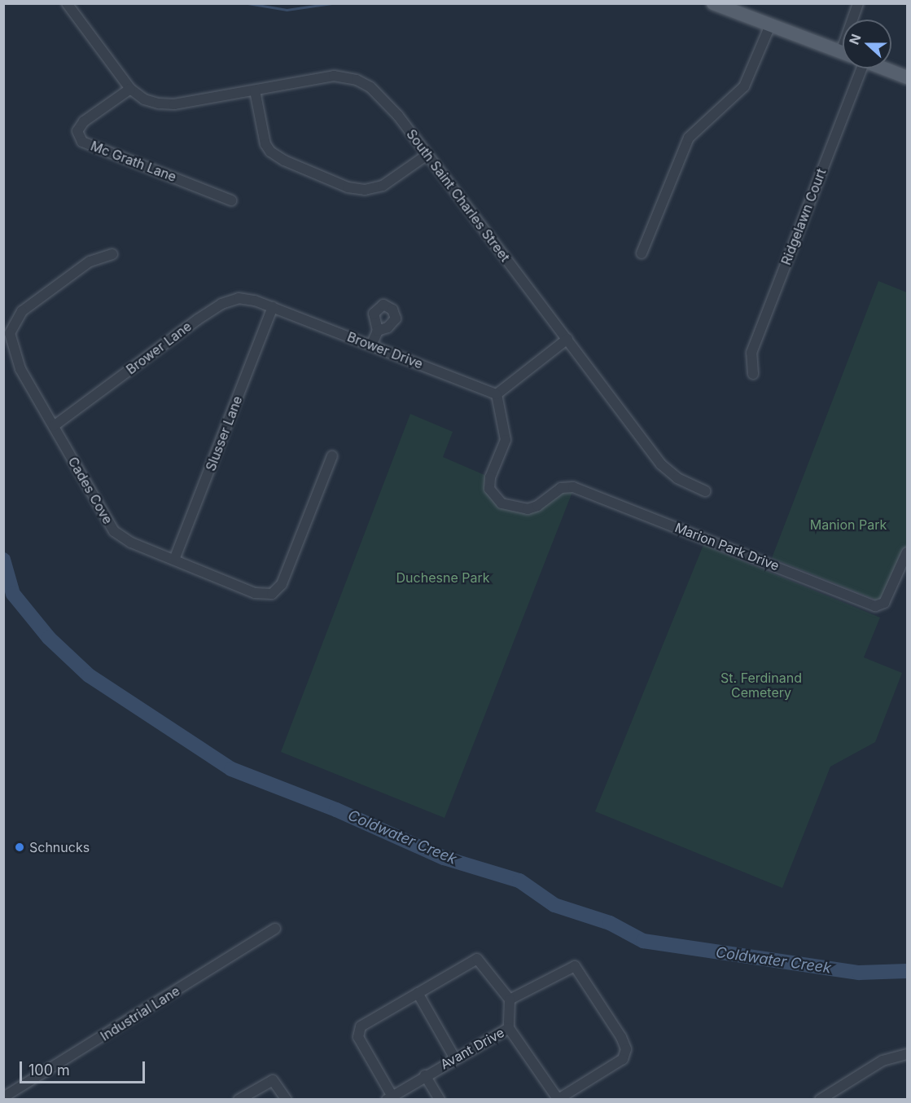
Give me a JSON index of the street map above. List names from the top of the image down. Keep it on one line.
{"streets":{"street":["Mc Grath Lane","South Saint Charles Street","Ridgelawn Court","Brower Lane","Brower Drive","Slusser Lane","Cades Cove","Marion Park Drive","Industrial Lane","Avant Drive"]},"crossings":[["Mc Grath Lane","South Saint Charles Street"],["Brower Lane","Brower Drive"],["Brower Lane","Slusser Lane"],["Brower Lane","Cades Cove"],["Brower Drive","Slusser Lane"],["Brower Drive","Marion Park Drive"],["Slusser Lane","Cades Cove"]],"water":["Coldwater Creek"],"parks":["Manion Park","Duchesne Park","St. Ferdinand Cemetery"],"places":["Schnucks"],"scale_bar":"100 m","north":"left"}
